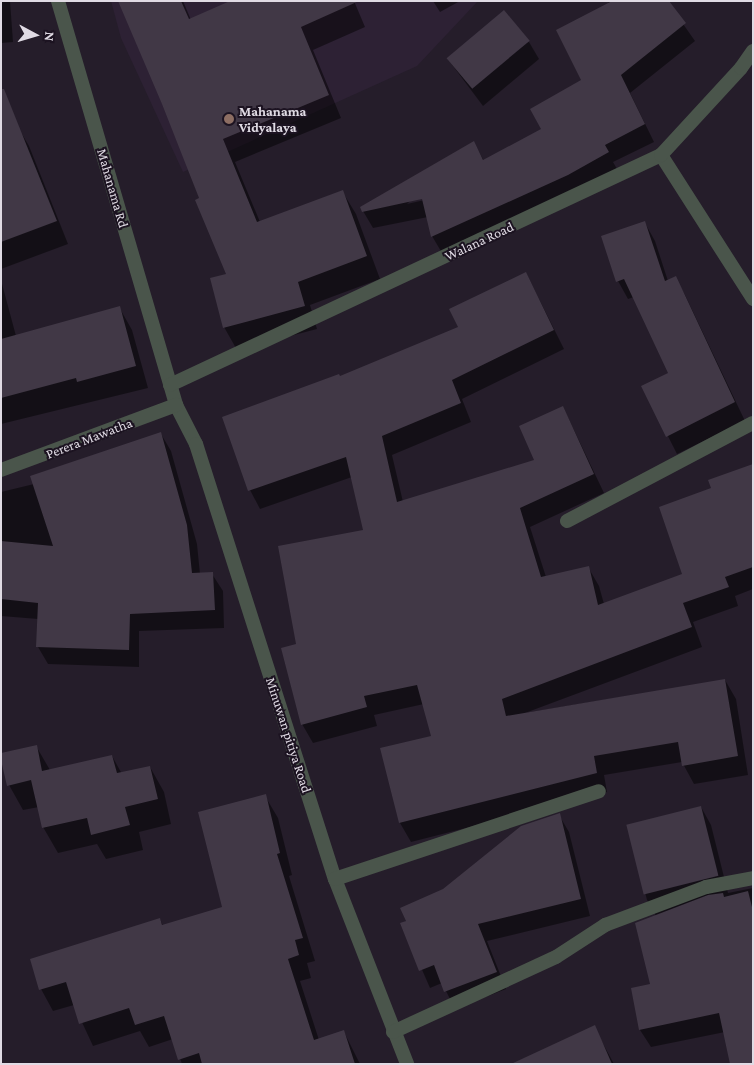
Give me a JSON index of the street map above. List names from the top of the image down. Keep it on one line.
{"streets":{"street":["Mahanama Rd","Walana Road","Perera Mawatha","Minuwan pitiya Road"]},"crossings":[["Mahanama Rd","Walana Road"],["Mahanama Rd","Perera Mawatha"],["Mahanama Rd","Minuwan pitiya Road"],["Perera Mawatha","Minuwan pitiya Road"]],"places":["Mahanama Vidyalaya"],"north":"right"}
